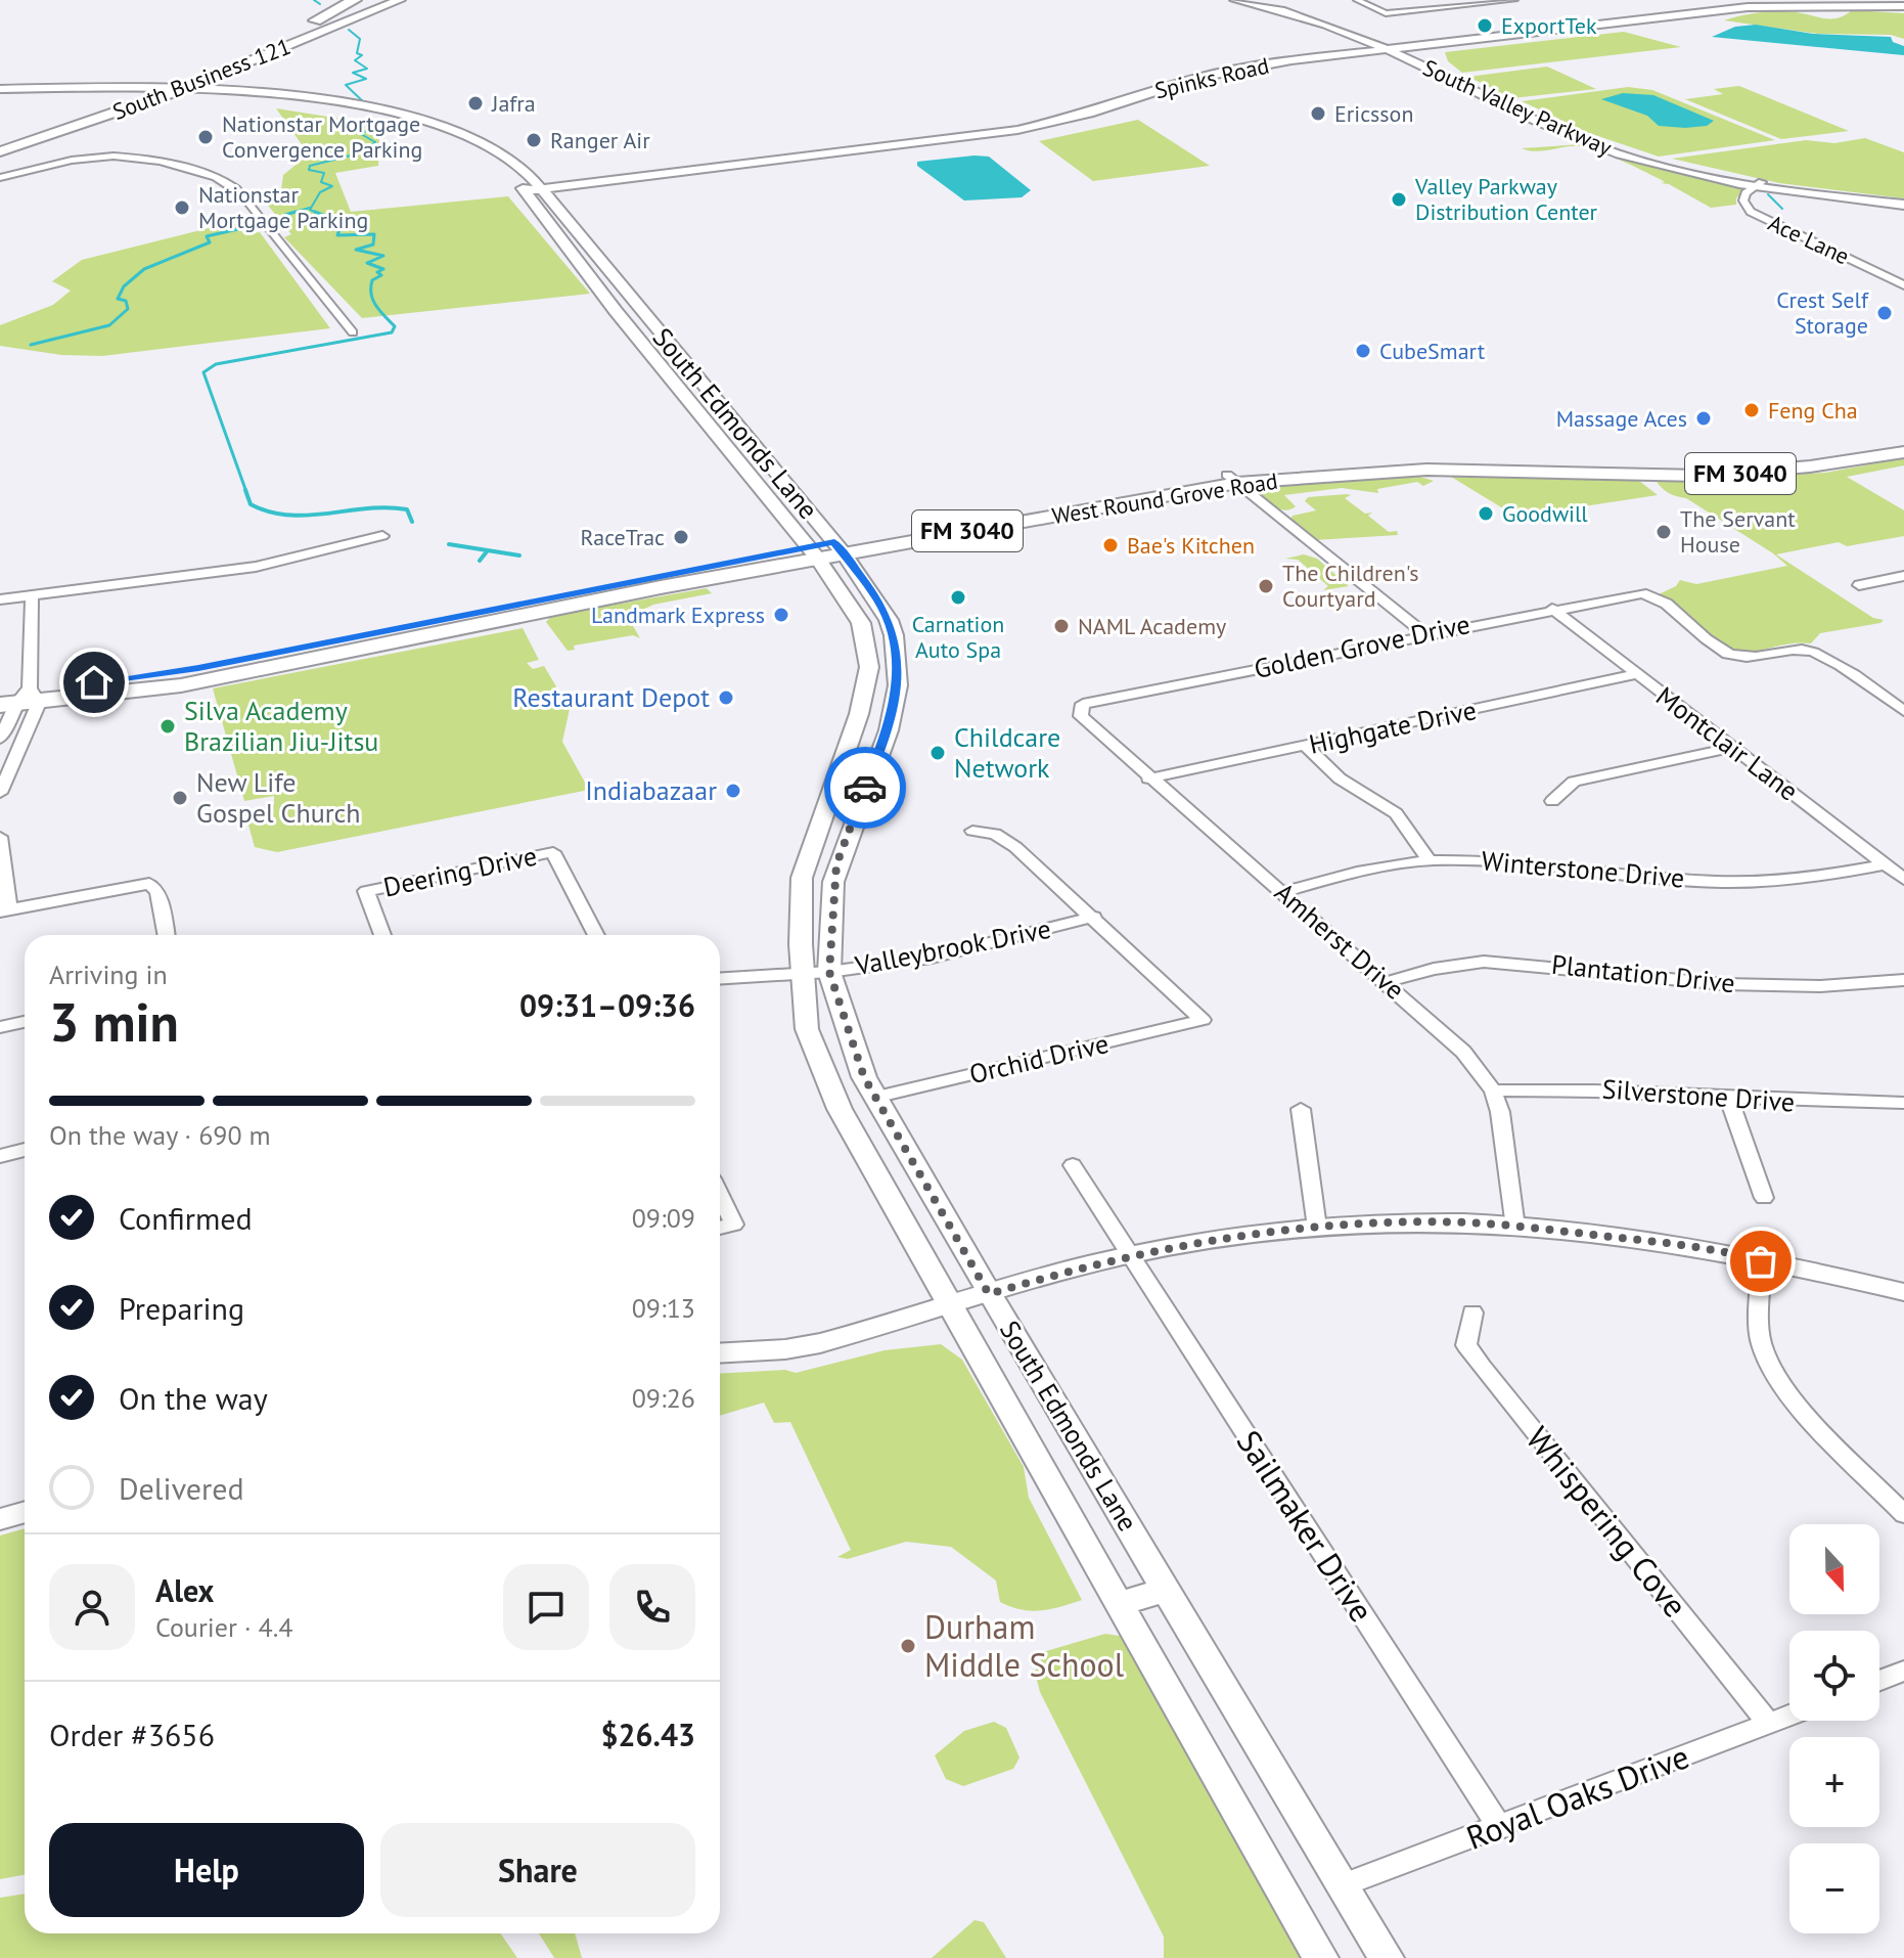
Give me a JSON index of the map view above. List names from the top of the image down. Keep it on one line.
{"streets":{"main road":["Spinks Road","South Business 121","South Valley Parkway","South Edmonds Lane","FM 3040","West Round Grove Road"],"street":["Ace Lane","Golden Grove Drive","Highgate Drive","Montclair Lane","Winterstone Drive","Deering Drive","Amherst Drive","Valleybrook Drive","Plantation Drive","Orchid Drive","Silverstone Drive","Whispering Cove","Sailmaker Drive","Royal Oaks Drive"]},"crossings":[["Spinks Road","South Valley Parkway"],["Spinks Road","South Edmonds Lane"],["South Business 121","South Edmonds Lane"],["South Valley Parkway","Ace Lane"],["South Edmonds Lane","West Round Grove Road"],["South Edmonds Lane","Valleybrook Drive"],["South Edmonds Lane","Orchid Drive"],["South Edmonds Lane","Royal Oaks Drive"],["Golden Grove Drive","Montclair Lane"],["Golden Grove Drive","Amherst Drive"],["Highgate Drive","Montclair Lane"],["Highgate Drive","Amherst Drive"],["Montclair Lane","Winterstone Drive"],["Winterstone Drive","Amherst Drive"],["Amherst Drive","Plantation Drive"],["Amherst Drive","Silverstone Drive"],["Valleybrook Drive","Orchid Drive"],["Whispering Cove","Royal Oaks Drive"],["Sailmaker Drive","Royal Oaks Drive"]],"places":["ExportTek","Jafra","Ericsson","Nationstar Mortgage Convergence Parking","Ranger Air","Valley Parkway Distribution Center","Nationstar Mortgage Parking","Crest Self Storage","CubeSmart","Feng Cha","Massage Aces","Goodwill","The Servant House","RaceTrac","Bae's Kitchen","The Children's Courtyard","Carnation Auto Spa","Landmark Express","NAML Academy","Restaurant Depot","Silva Academy Brazilian Jiu-Jitsu","Childcare Network","Indiabazaar","New Life Gospel Church","Durham Middle School"],"north":"bottom","page":{"heading":["3 min","Arriving in","09:31–09:36"],"panel":["Alex","Courier · 4.4","Order #3656","$26.43"],"bar":"On the way · 690 m","list":[["Confirmed","09:09"],["Preparing","09:13"],["On the way","09:26"],"Delivered"],"map_buttons":["+","−"],"buttons":["Help","Share"]}}
